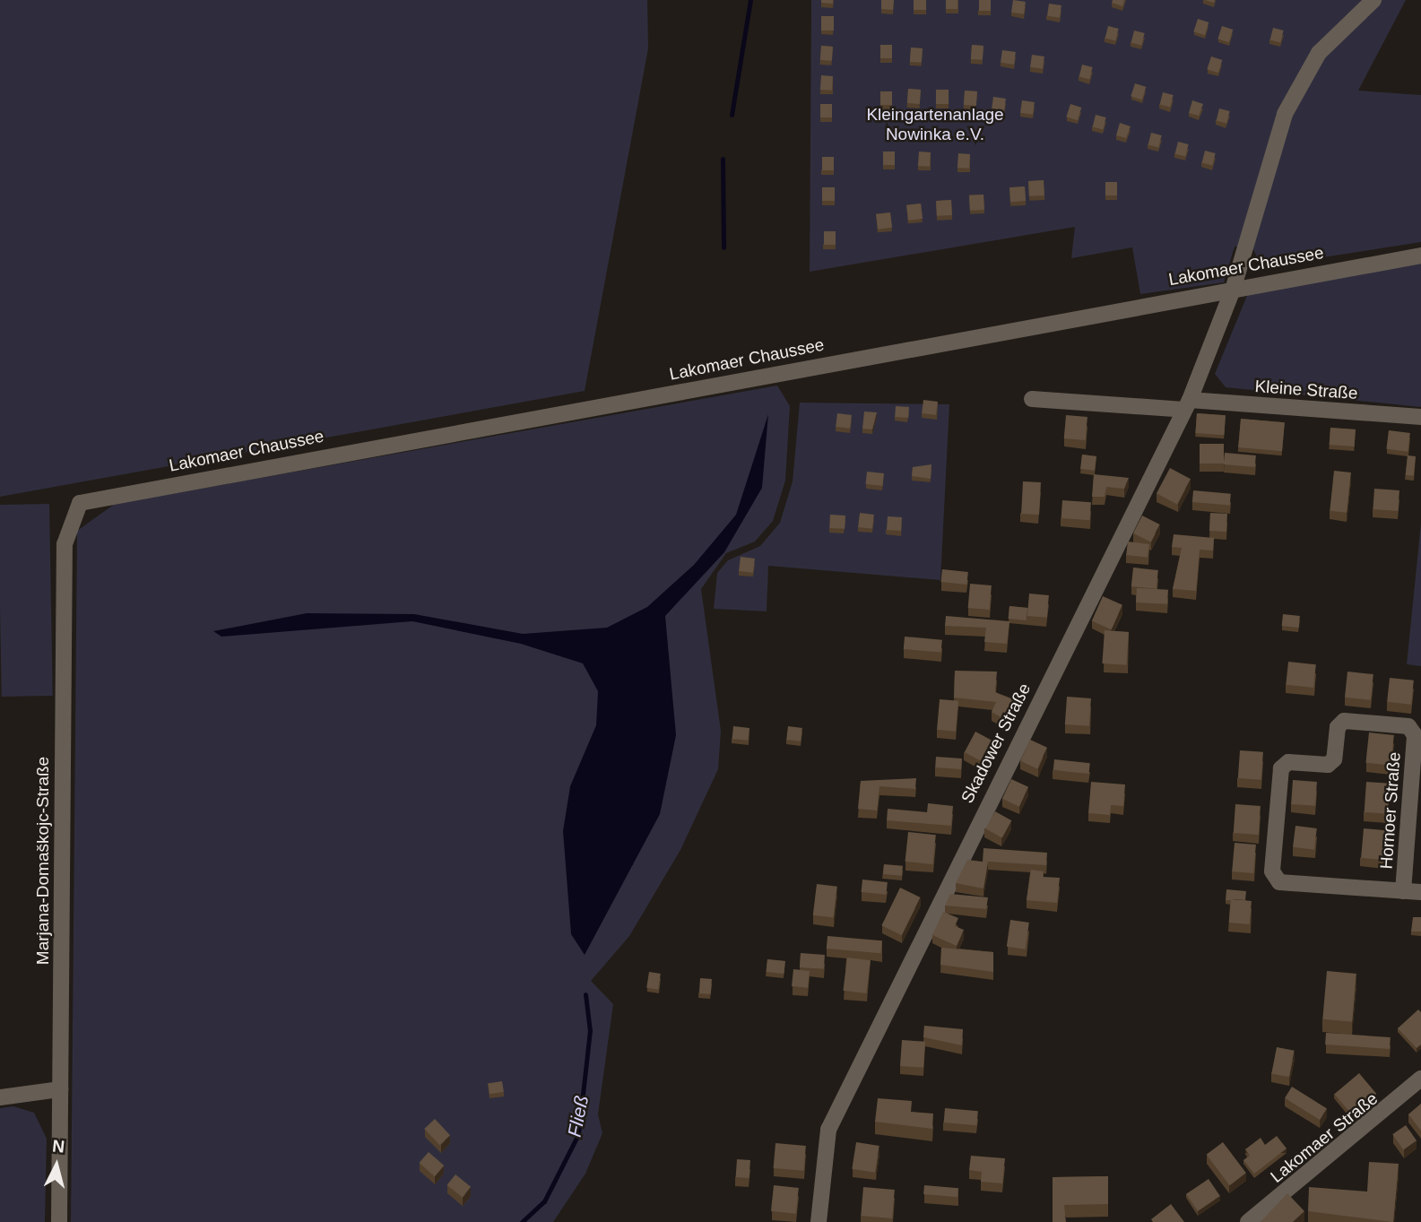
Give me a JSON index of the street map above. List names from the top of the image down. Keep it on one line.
{"streets":{"street":["Lakomaer Chaussee","Kleine Straße","Skadower Straße","Hornoer Straße","Marjana-Domaškojc-Straße","Lakomaer Straße"]},"crossings":[["Lakomaer Chaussee","Skadower Straße"],["Lakomaer Chaussee","Marjana-Domaškojc-Straße"],["Kleine Straße","Skadower Straße"]],"water":["Fließ"],"parks":["Kleingartenanlage Nowinka e.V."],"north":"top"}
